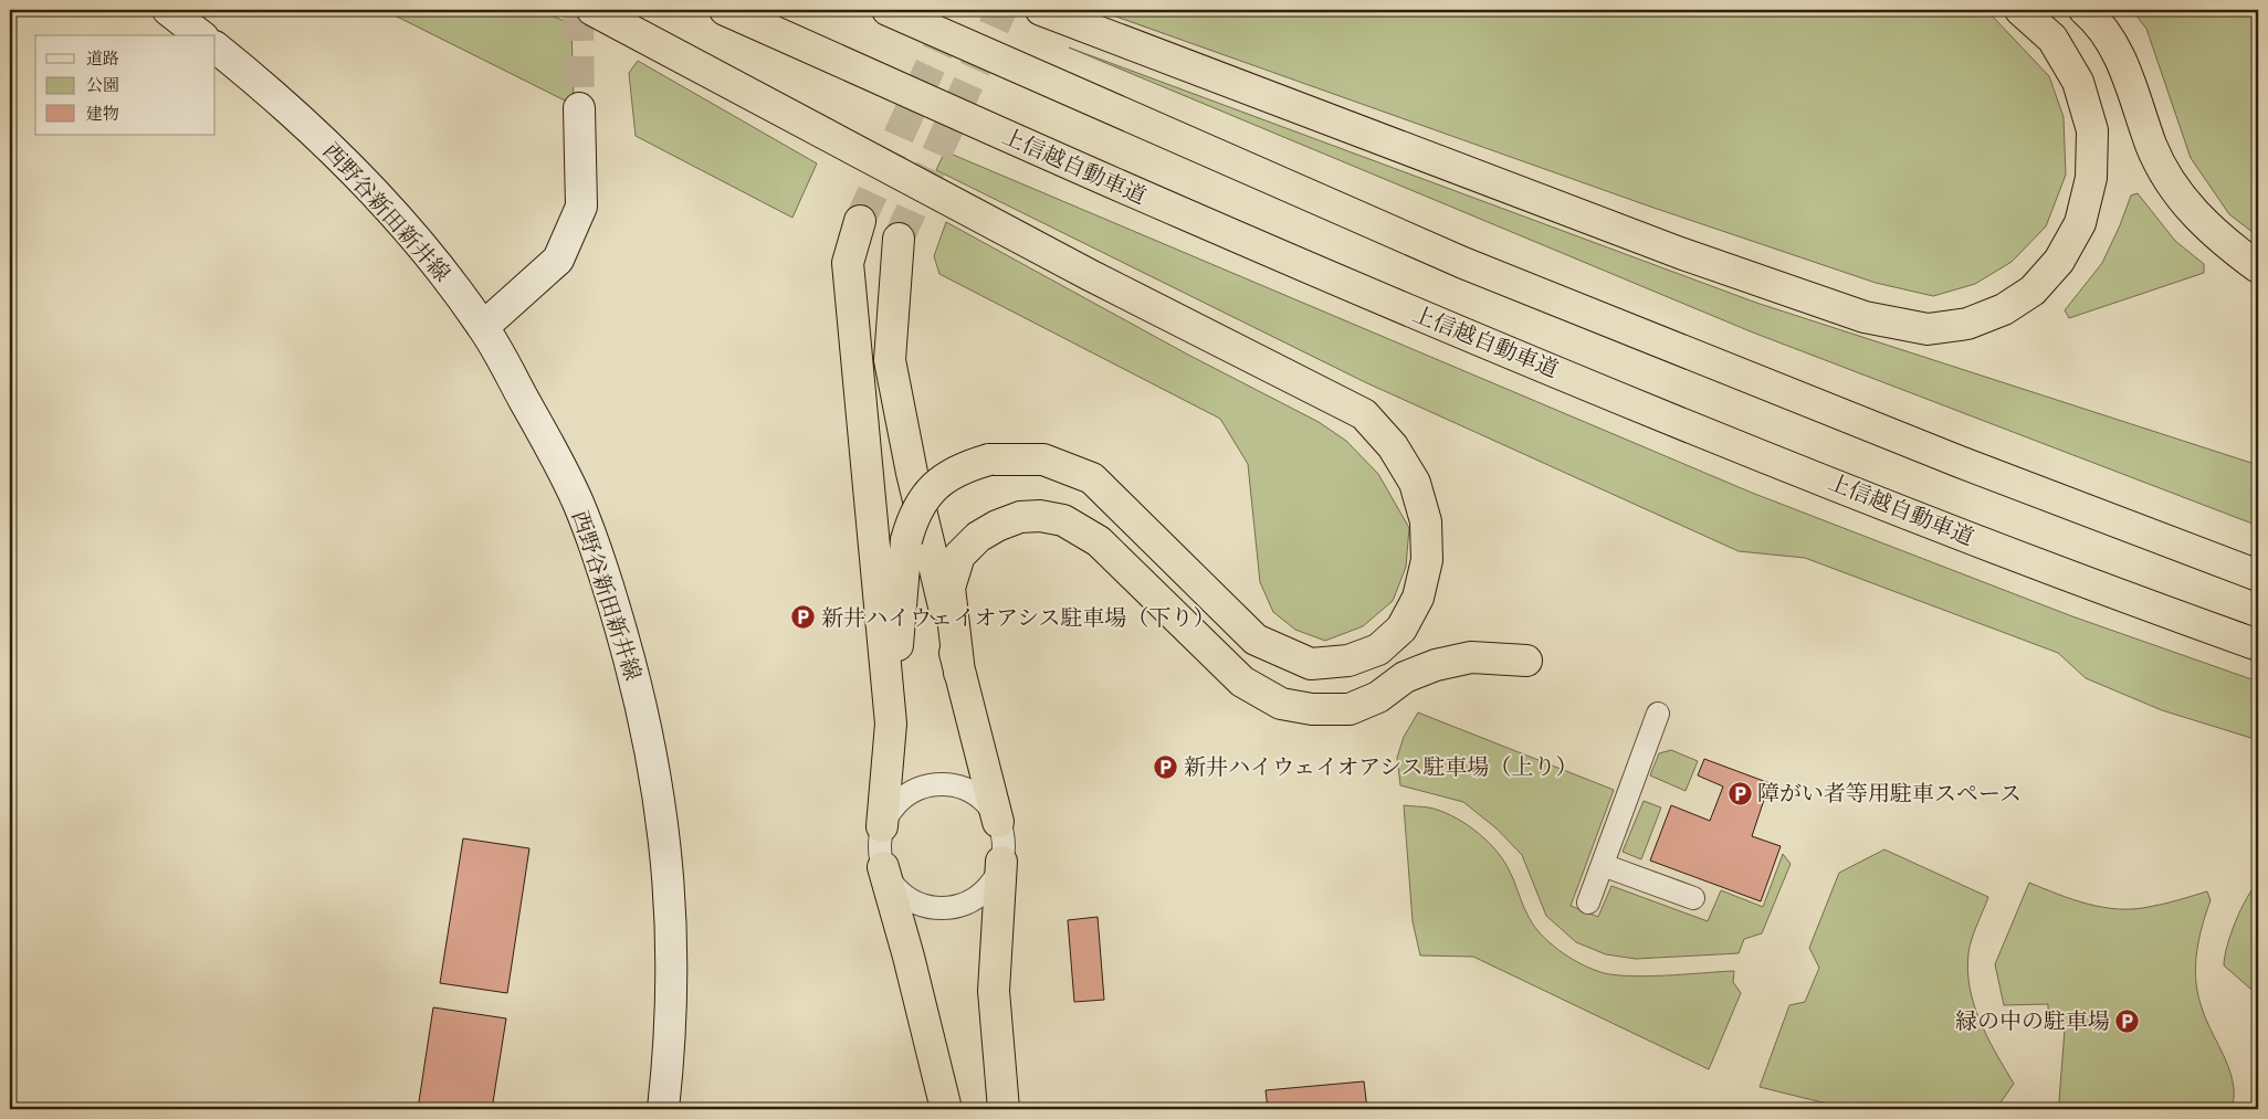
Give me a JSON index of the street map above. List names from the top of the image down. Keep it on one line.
{"streets":{"highway":["上信越自動車道"],"main road":["西野谷新田新井線"]},"places":{"parking":["新井ハイウェイオアシス駐車場（下り）","新井ハイウェイオアシス駐車場（上り）","障がい者等用駐車スペース","緑の中の駐車場"]},"legend":["道路","公園","建物"]}
